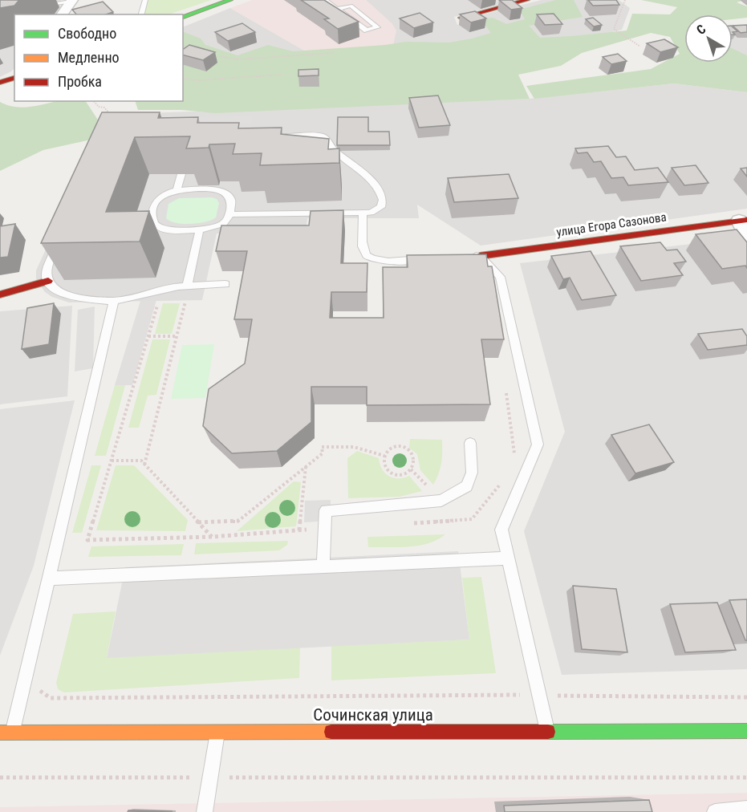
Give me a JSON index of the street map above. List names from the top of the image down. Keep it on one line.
{"streets":{"main road":["улица Егора Сазонова","Сочинская улица"]},"legend":["Свободно","Медленно","Пробка"],"north":"top left"}
